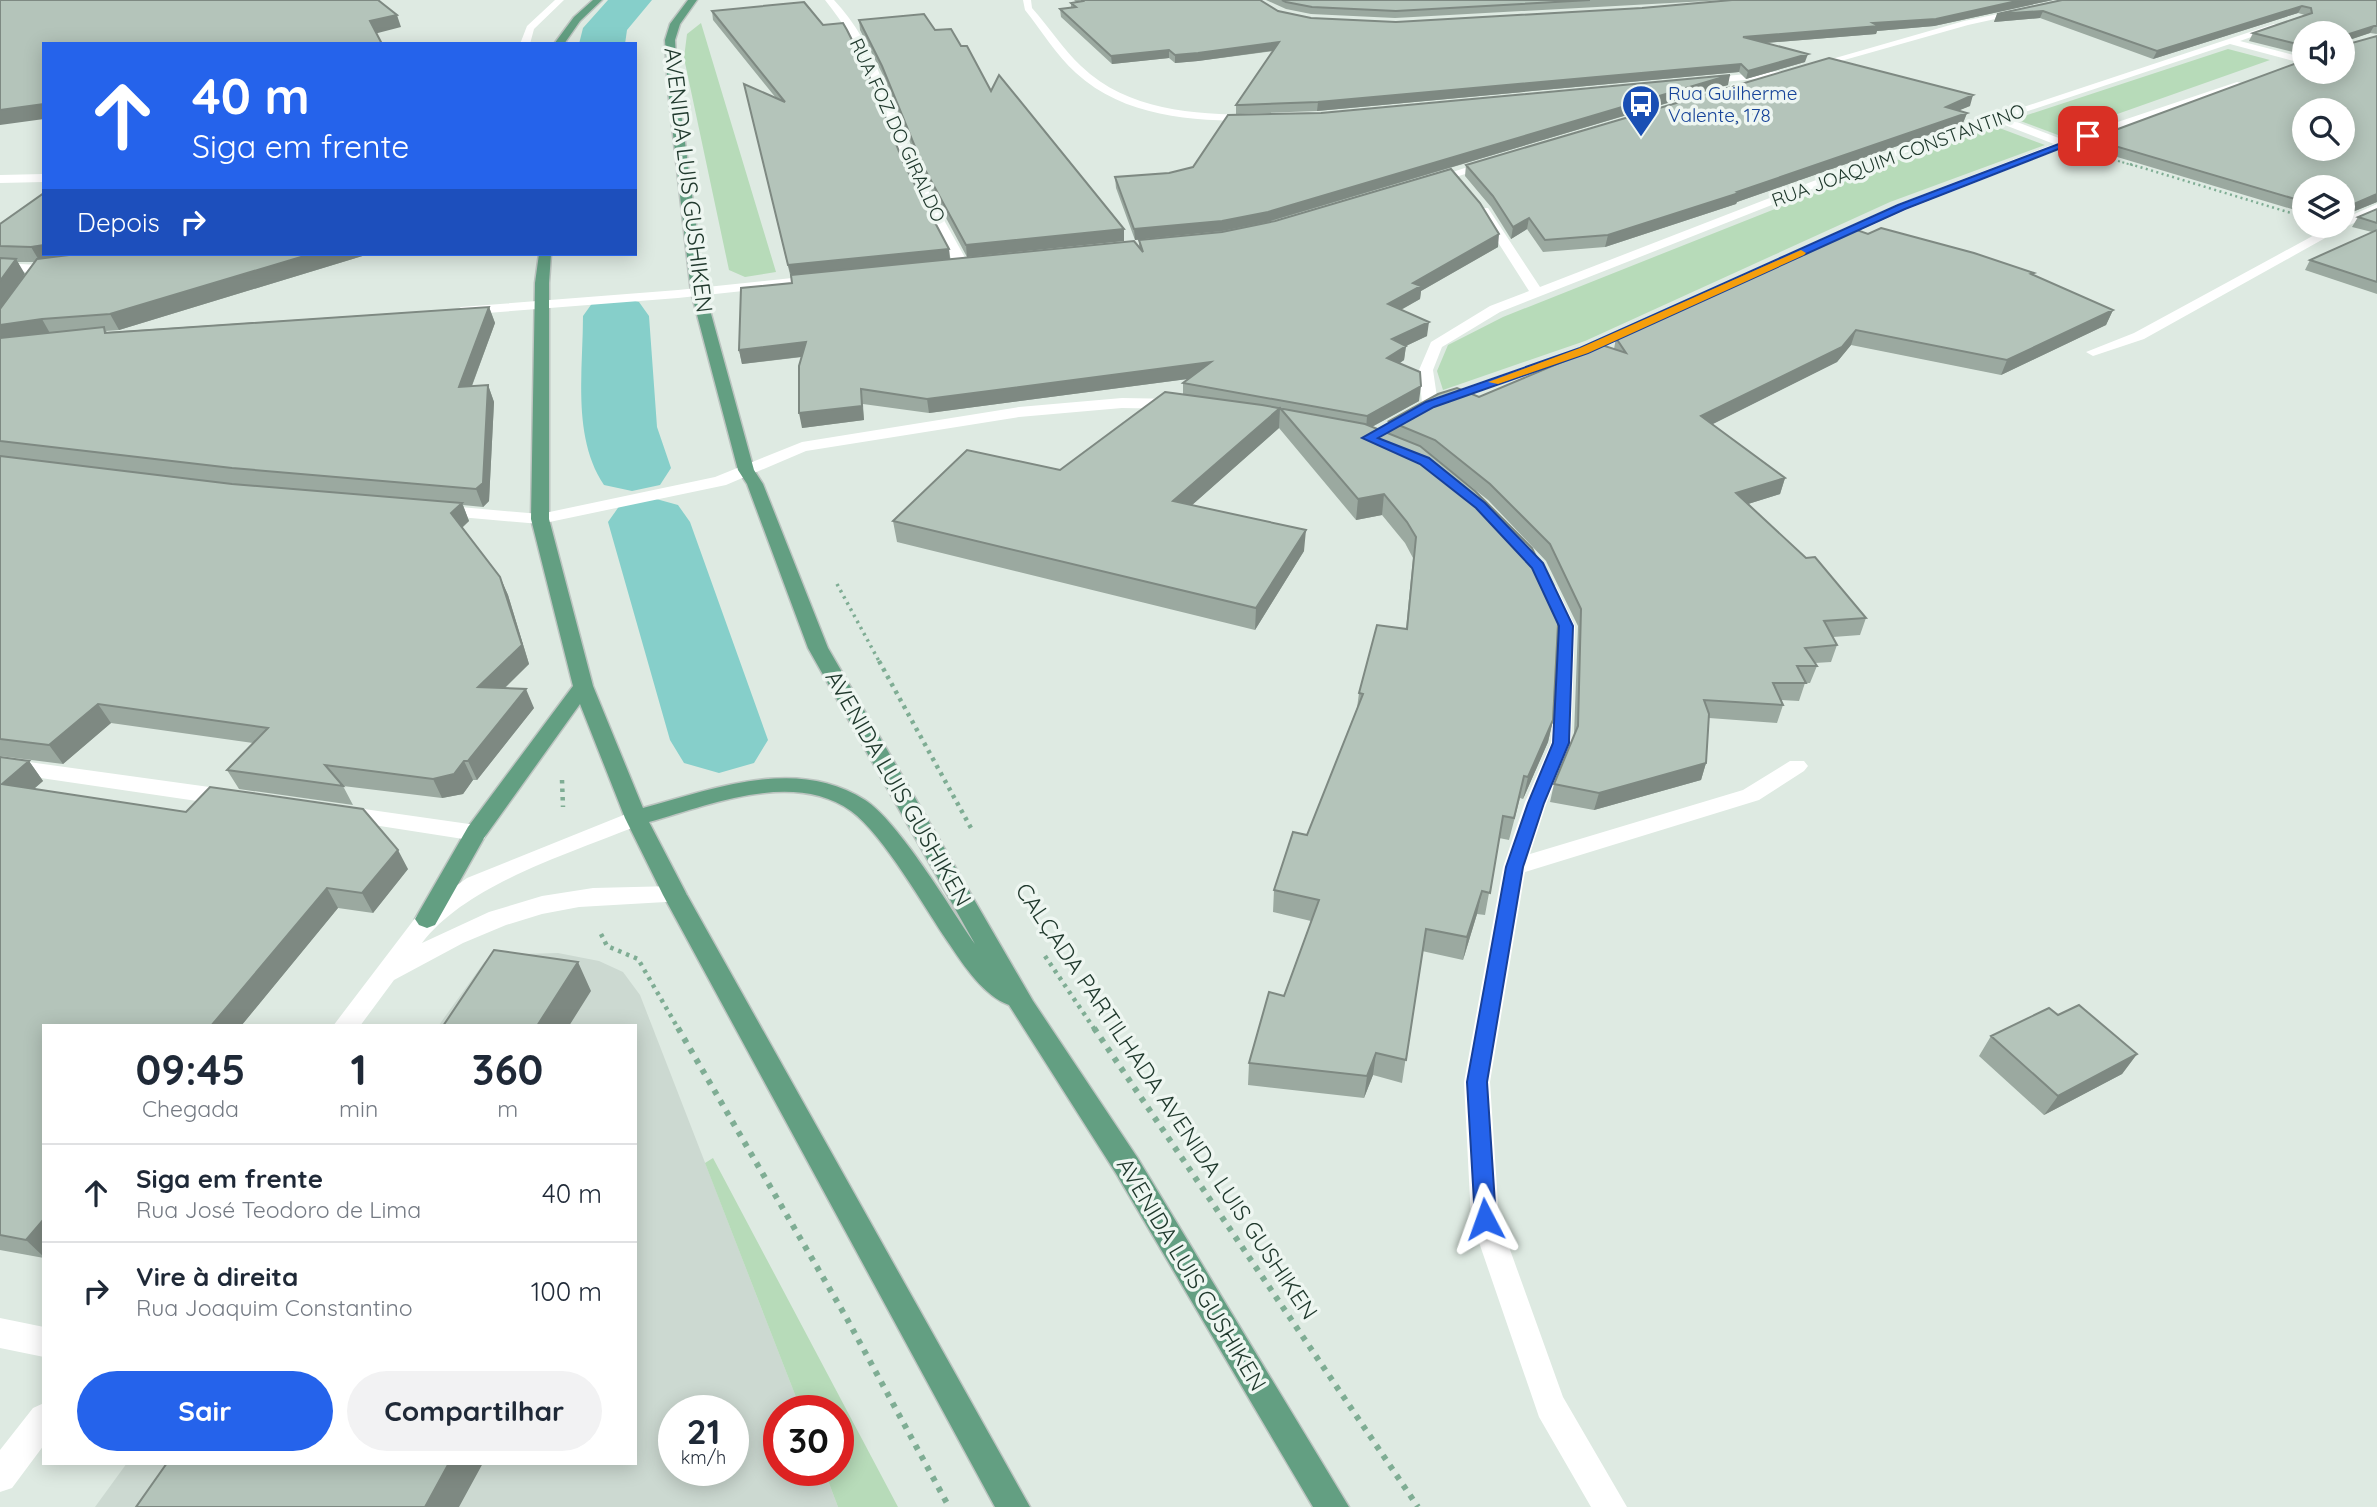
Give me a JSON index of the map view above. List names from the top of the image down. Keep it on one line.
{"streets":{"main road":["AVENIDA LUIS GUSHIKEN"],"street":["RUA FOZ DO GIRALDO","RUA JOAQUIM CONSTANTINO"],"path":["CALÇADA PARTILHADA AVENIDA LUIS GUSHIKEN"]},"places":{"bus stop":["Rua Guilherme Valente, 178"]},"page":{"turn":["40 m","Siga em frente"],"then":"Depois","eta":["09:45","Chegada","1","min","360","m"],"list":[{"name":"Siga em frente","note":"Rua José Teodoro de Lima","value":"40 m"},{"name":"Vire à direita","note":"Rua Joaquim Constantino","value":"100 m"}],"buttons":["Sair","Compartilhar"],"speed":"21 km/h","limit":"30"}}
